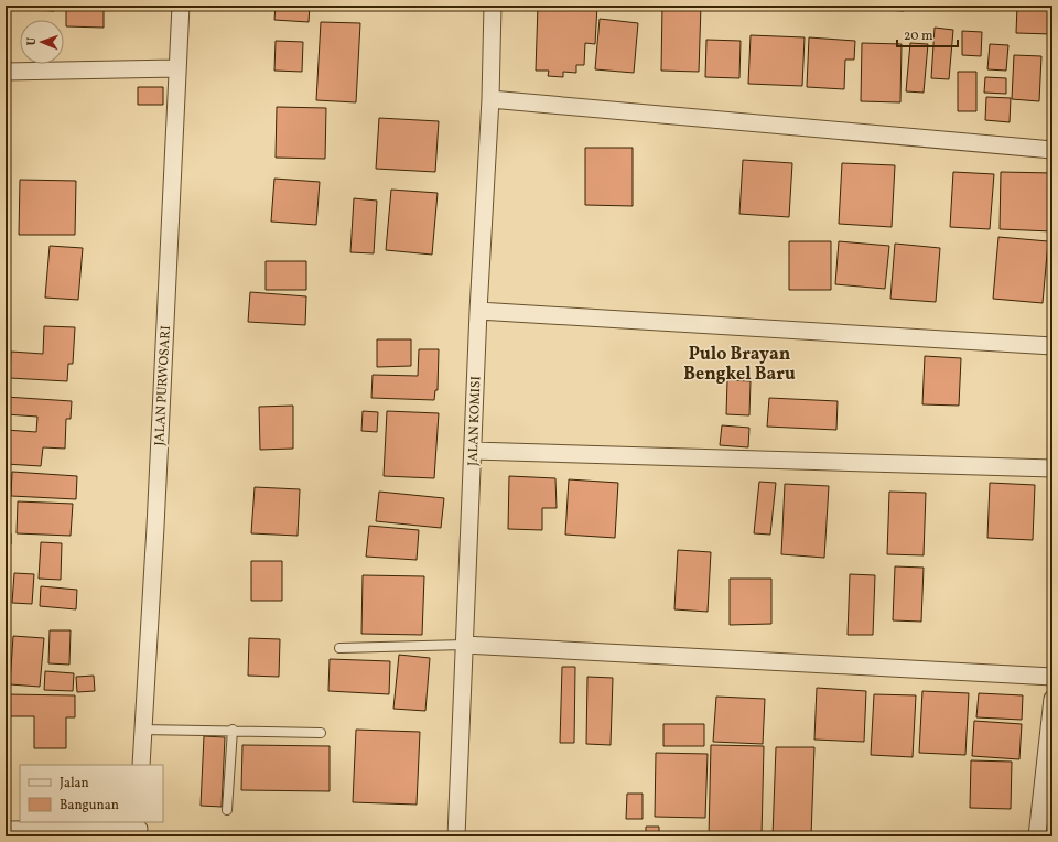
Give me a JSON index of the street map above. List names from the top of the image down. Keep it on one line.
{"streets":{"street":["JALAN PURWOSARI","JALAN KOMISI"]},"districts":["Pulo Brayan Bengkel Baru"],"legend":["Jalan","Bangunan"],"scale_bar":"20 m","north":"left"}
